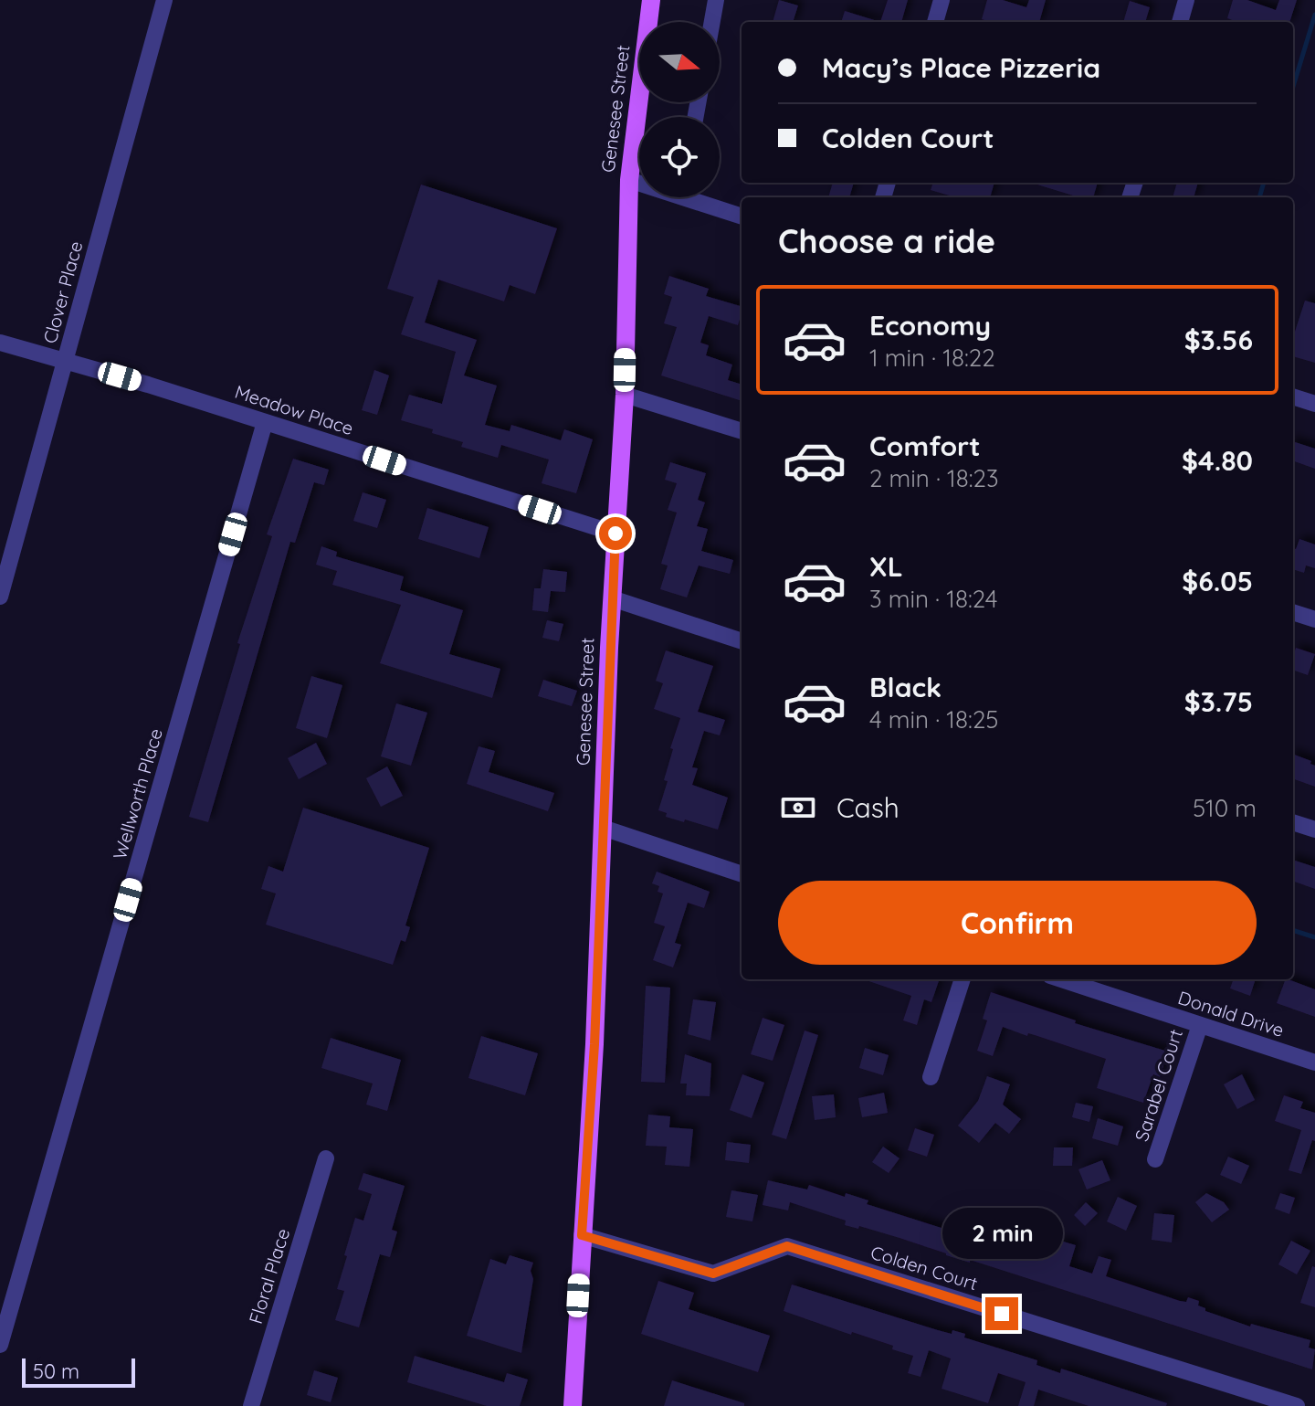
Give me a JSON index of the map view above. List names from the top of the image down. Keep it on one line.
{"streets":{"main road":["Genesee Street"],"street":["Clover Place","Meadow Place","Wellworth Place","Donald Drive","Sarabel Court","Colden Court","Floral Place"]},"crossings":[["Genesee Street","Meadow Place"],["Genesee Street","Colden Court"],["Clover Place","Meadow Place"],["Meadow Place","Wellworth Place"],["Donald Drive","Sarabel Court"]],"scale_bar":"50 m","north":"right","page":{"banner":["Macy’s Place Pizzeria","Colden Court"],"heading":"Choose a ride","list":[{"name":"Economy","note":"1 min · 18:22","value":"$3.56"},{"name":"Comfort","note":"2 min · 18:23","value":"$4.80"},{"name":"XL","note":"3 min · 18:24","value":"$6.05"},{"name":"Black","note":"4 min · 18:25","value":"$3.75"}],"pay":["Cash","510 m"],"buttons":"Confirm","bubble":"2 min","scale":"50 m"}}
